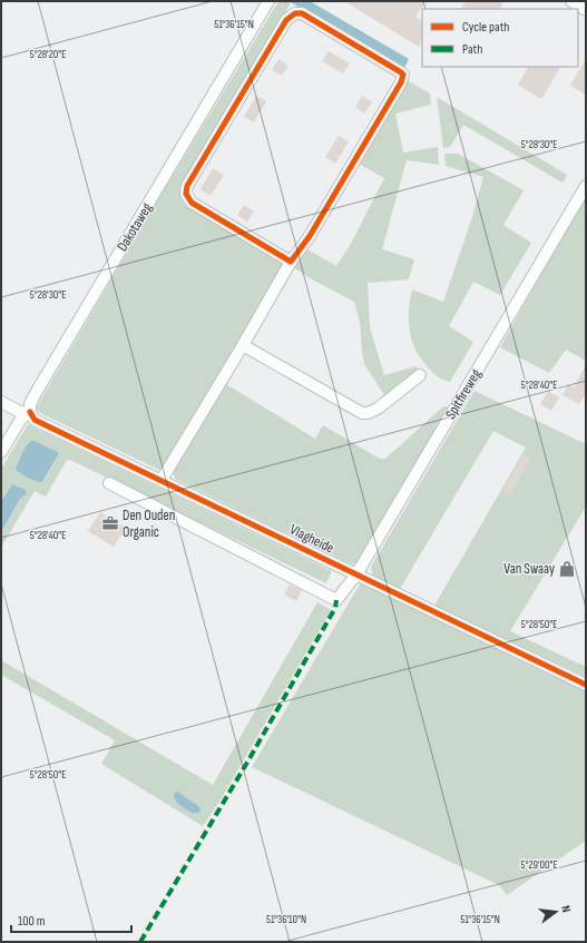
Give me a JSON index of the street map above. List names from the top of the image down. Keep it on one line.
{"streets":{"street":["Dakotaweg","Spitfireweg","Vlagheide"]},"crossings":[["Dakotaweg","Vlagheide"],["Spitfireweg","Vlagheide"]],"places":{"office":["Den Ouden Organic"],"shop":["Van Swaay"]},"legend":["Cycle path","Path"],"scale_bar":"100 m","north":"right","coordinates":["51°36'15\"N","5°28'20\"E","5°28'30\"E","5°28'40\"E","5°28'50\"E","5°29'00\"E","51°36'10\"N"]}
